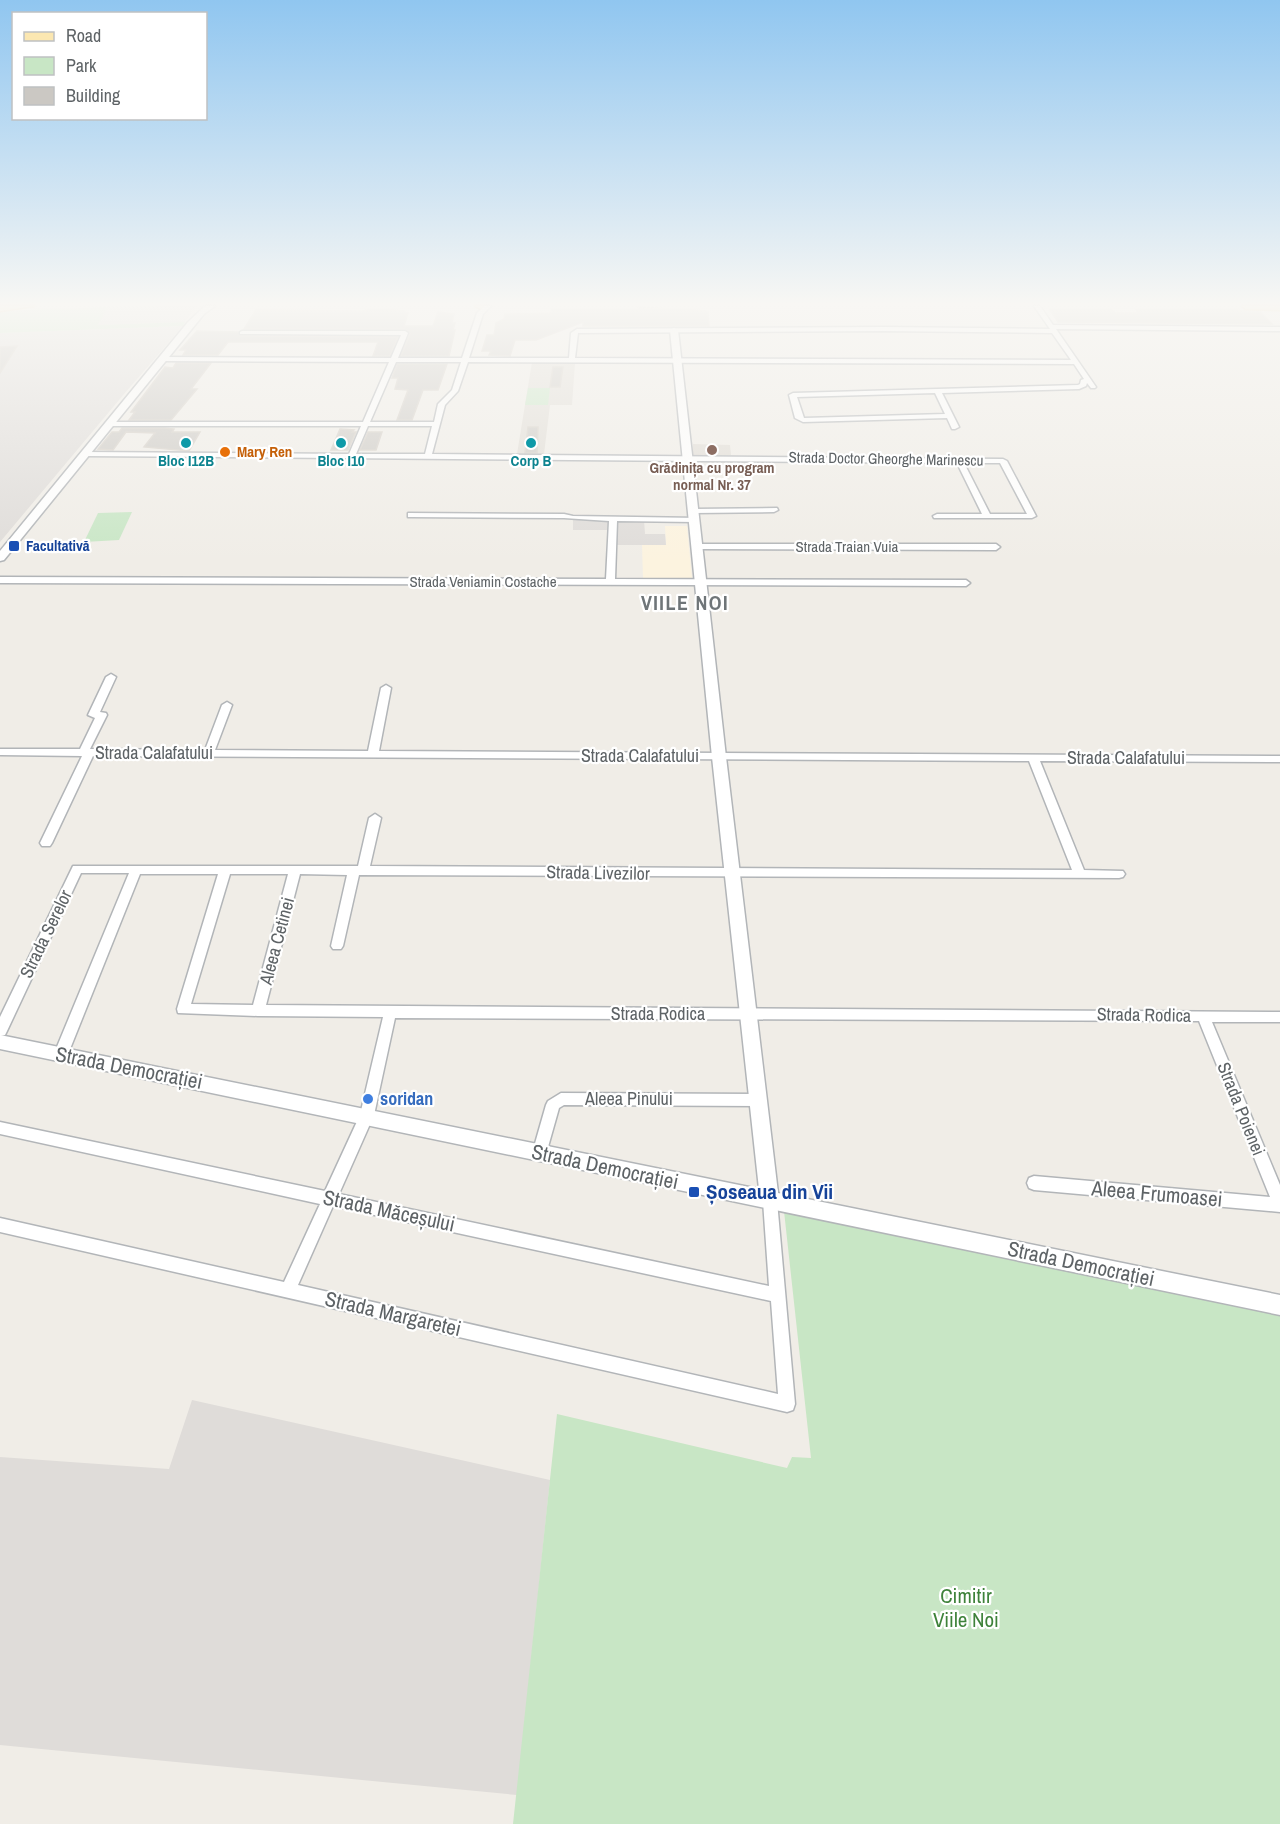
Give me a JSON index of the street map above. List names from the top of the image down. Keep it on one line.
{"streets":{"street":["Strada Doctor Gheorghe Marinescu","Strada Traian Vuia","Strada Veniamin Costache","Strada Calafatului","Strada Livezilor","Strada Serelor","Aleea Cetinei","Strada Rodica","Strada Democrației","Aleea Pinului","Strada Poienei","Aleea Frumoasei","Strada Măceșului","Strada Margaretei"]},"crossings":[["Strada Livezilor","Strada Serelor"],["Strada Livezilor","Aleea Cetinei"],["Strada Livezilor","Strada Rodica"],["Aleea Cetinei","Strada Rodica"],["Strada Rodica","Strada Poienei"],["Strada Democrației","Aleea Pinului"],["Strada Poienei","Aleea Frumoasei"],["Strada Măceșului","Strada Margaretei"]],"districts":["VIILE NOI"],"parks":["Cimitir Viile Noi"],"places":{"other":["Bloc I12B","Bloc I10","Corp B","Grădinița cu program normal Nr. 37","Mary Ren","soridan"],"transit":["Facultativă","Șoseaua din Vii"]},"legend":["Road","Park","Building"]}
